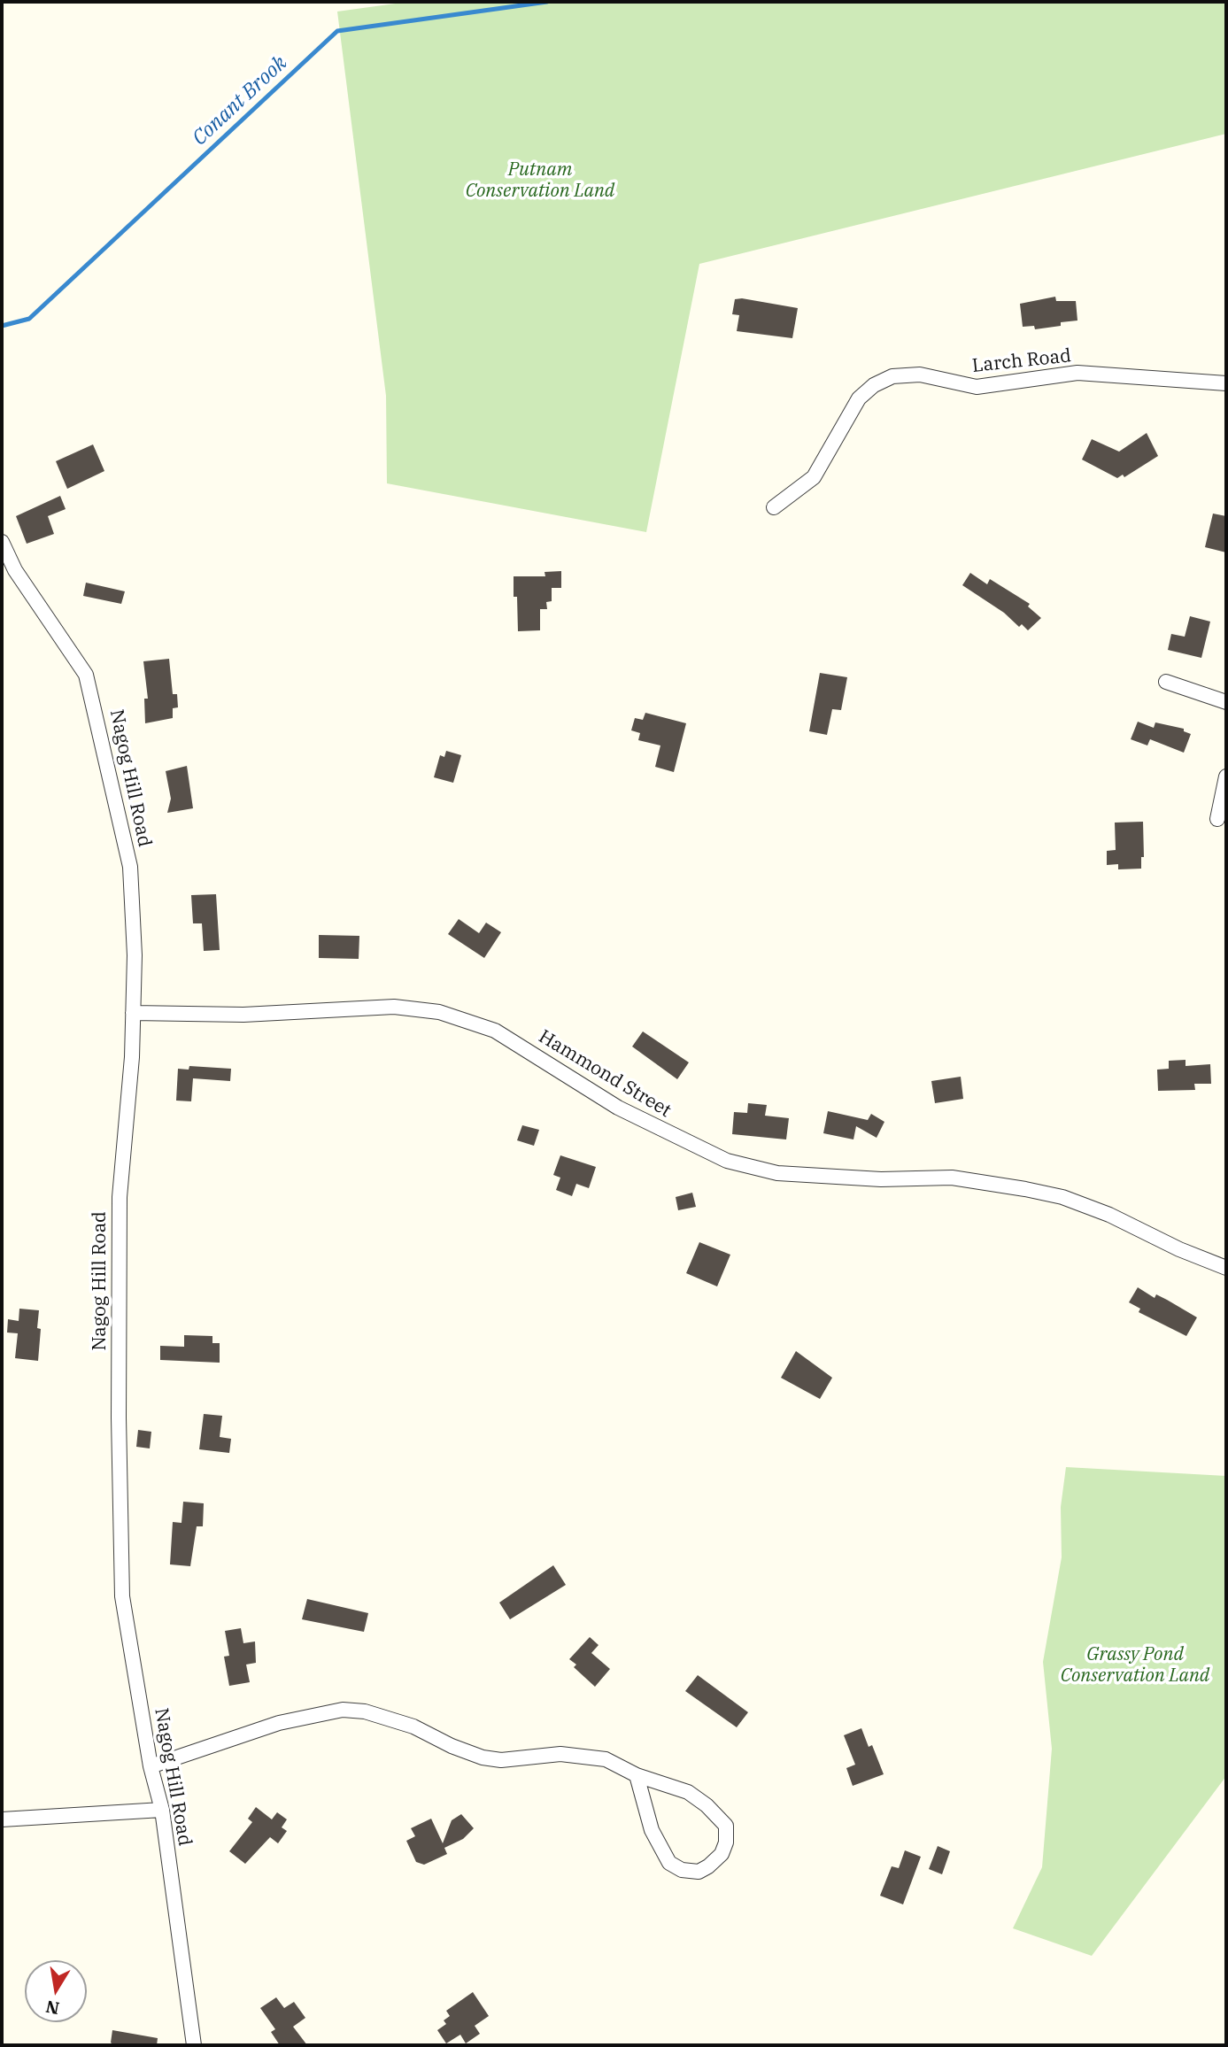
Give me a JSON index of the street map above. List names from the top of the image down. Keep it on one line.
{"streets":{"street":["Larch Road","Nagog Hill Road","Hammond Street"]},"crossings":[["Nagog Hill Road","Hammond Street"]],"water":["Conant Brook"],"parks":["Putnam Conservation Land","Grassy Pond Conservation Land"],"north":"bottom"}
